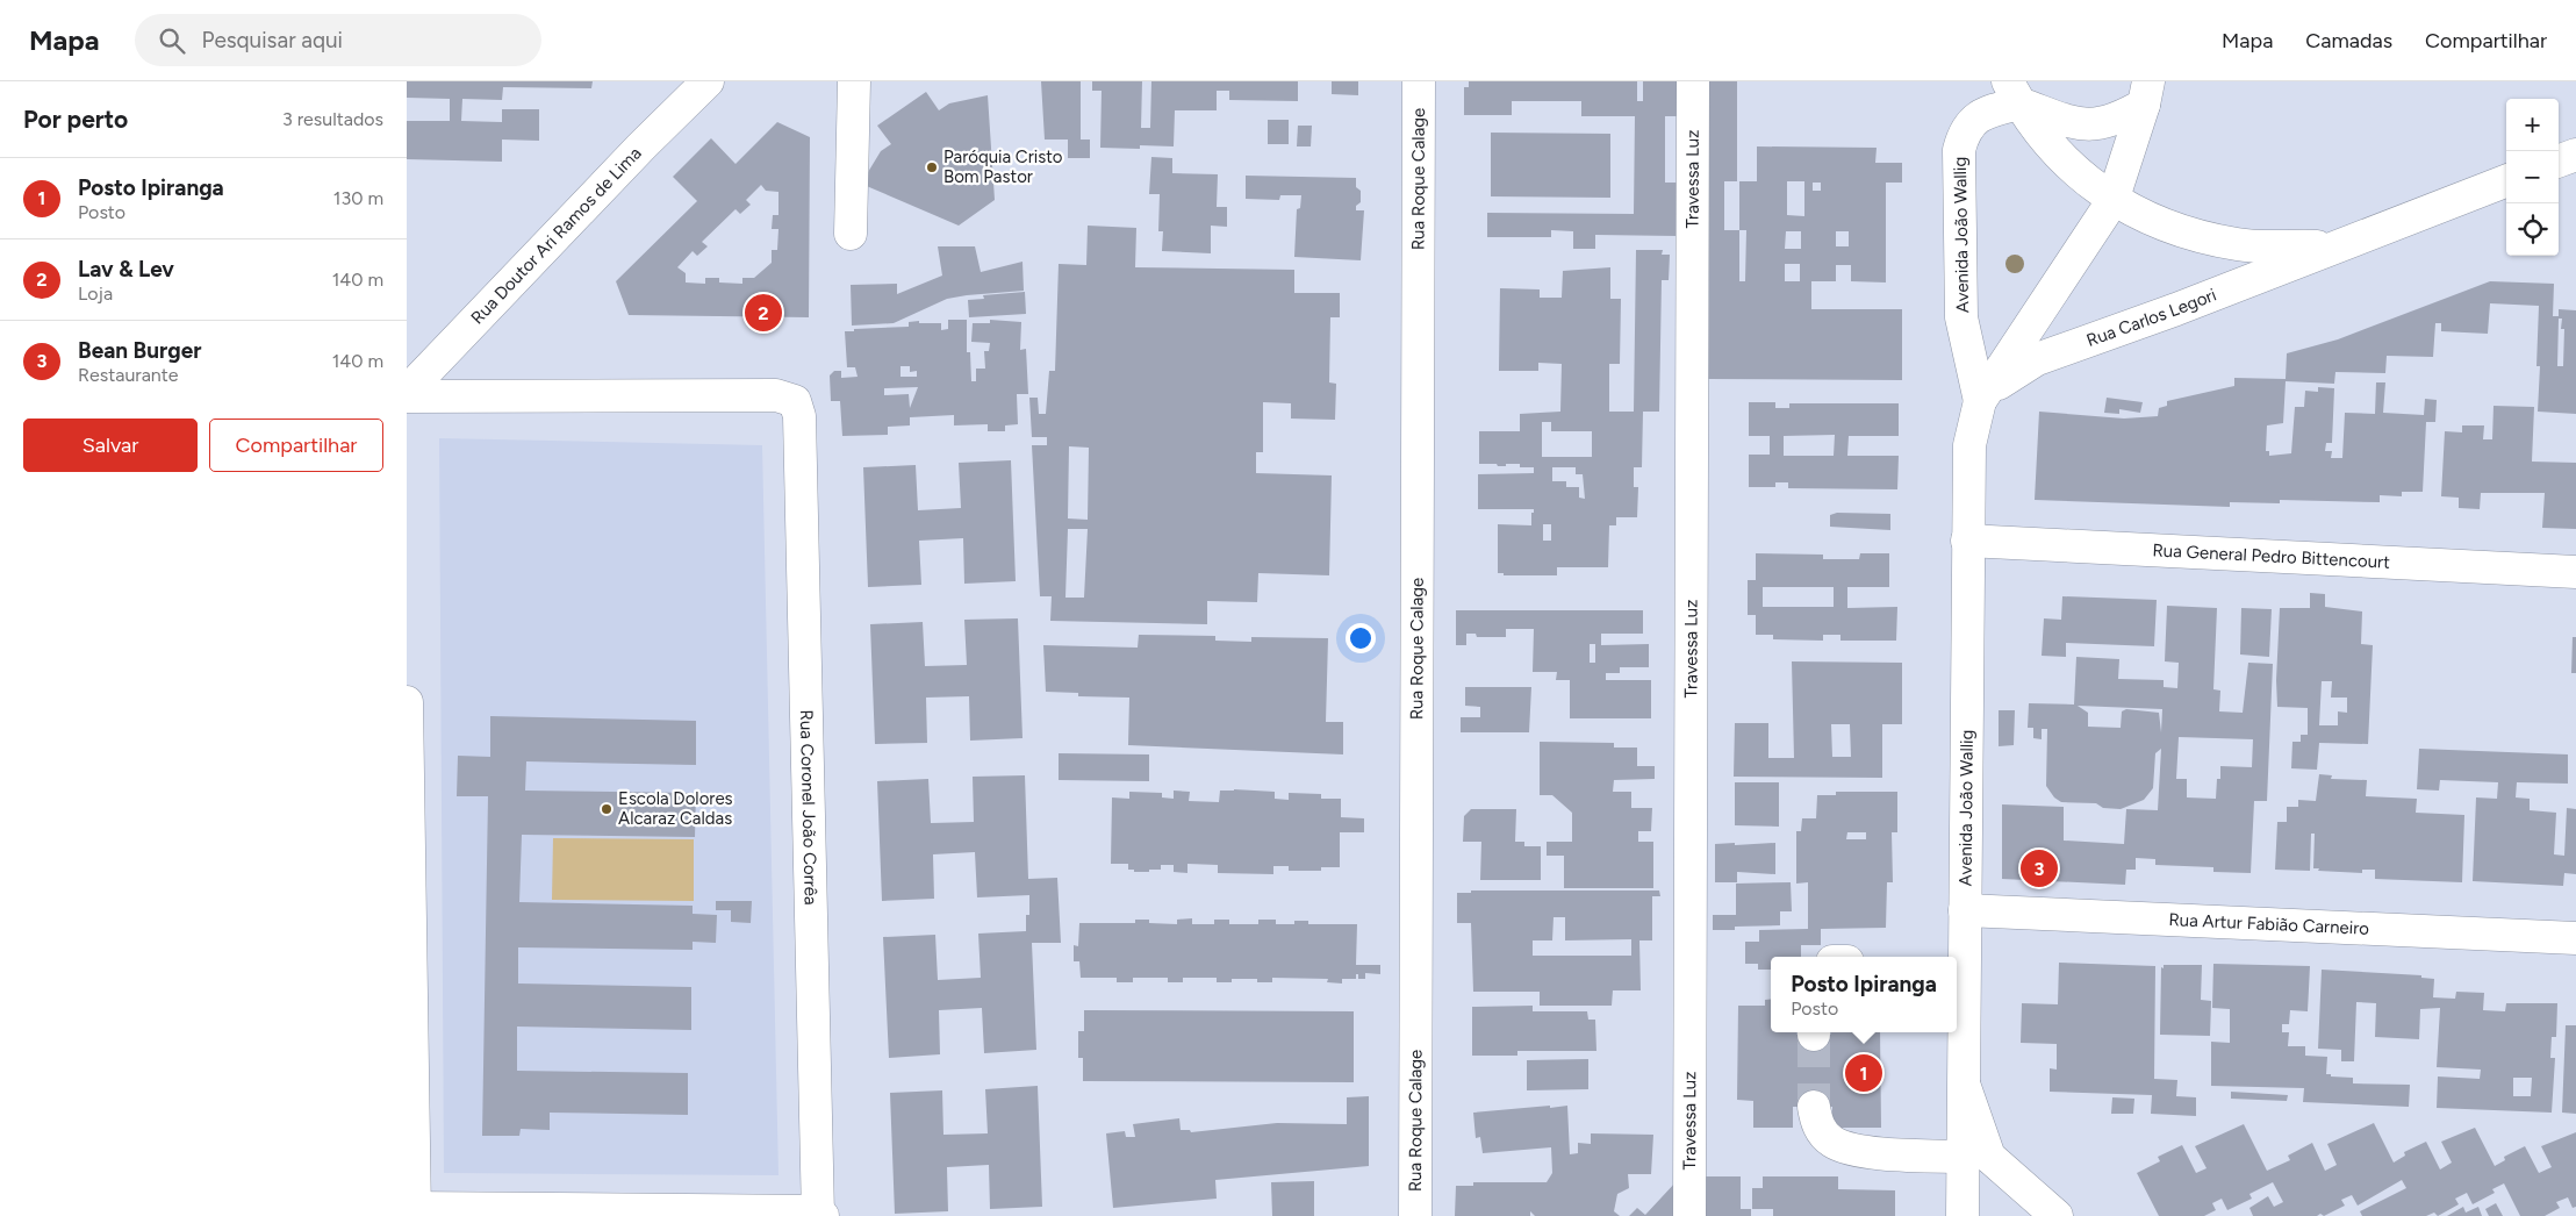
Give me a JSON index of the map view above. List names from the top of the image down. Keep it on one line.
{"streets":{"street":["Rua Roque Calage","Travessa Luz","Avenida João Wallig","Rua Doutor Ari Ramos de Lima","Rua Carlos Legori","Rua General Pedro Bittencourt","Rua Coronel João Corrêa","Rua Artur Fabião Carneiro"]},"crossings":[["Avenida João Wallig","Rua Carlos Legori"],["Avenida João Wallig","Rua General Pedro Bittencourt"],["Avenida João Wallig","Rua Artur Fabião Carneiro"],["Rua Doutor Ari Ramos de Lima","Rua Coronel João Corrêa"]],"places":["Paróquia Cristo Bom Pastor","Escola Dolores Alcaraz Caldas"],"page":{"header":"Mapa","search":"Pesquisar aqui","nav":["Mapa","Camadas","Compartilhar"],"heading":["Por perto","3 resultados"],"map_buttons":["+","−"],"list":[{"mark":"1","name":"Posto Ipiranga","note":"Posto","value":"130 m"},{"mark":"2","name":"Lav & Lev","note":"Loja","value":"140 m"},{"mark":"3","name":"Bean Burger","note":"Restaurante","value":"140 m"}],"pins":["2","3","1"],"buttons":["Salvar","Compartilhar"],"popup":["Posto Ipiranga","Posto"]}}
